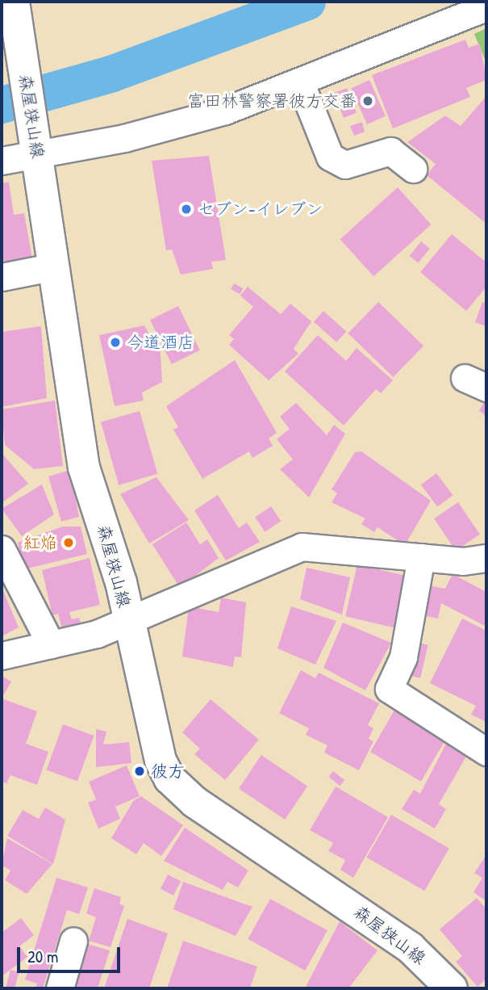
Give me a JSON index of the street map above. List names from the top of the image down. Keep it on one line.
{"streets":{"main road":["森屋狭山線"]},"places":["富田林警察署彼方交番","セブン-イレブン","今道酒店","紅焔","彼方"],"scale_bar":"20 m"}
